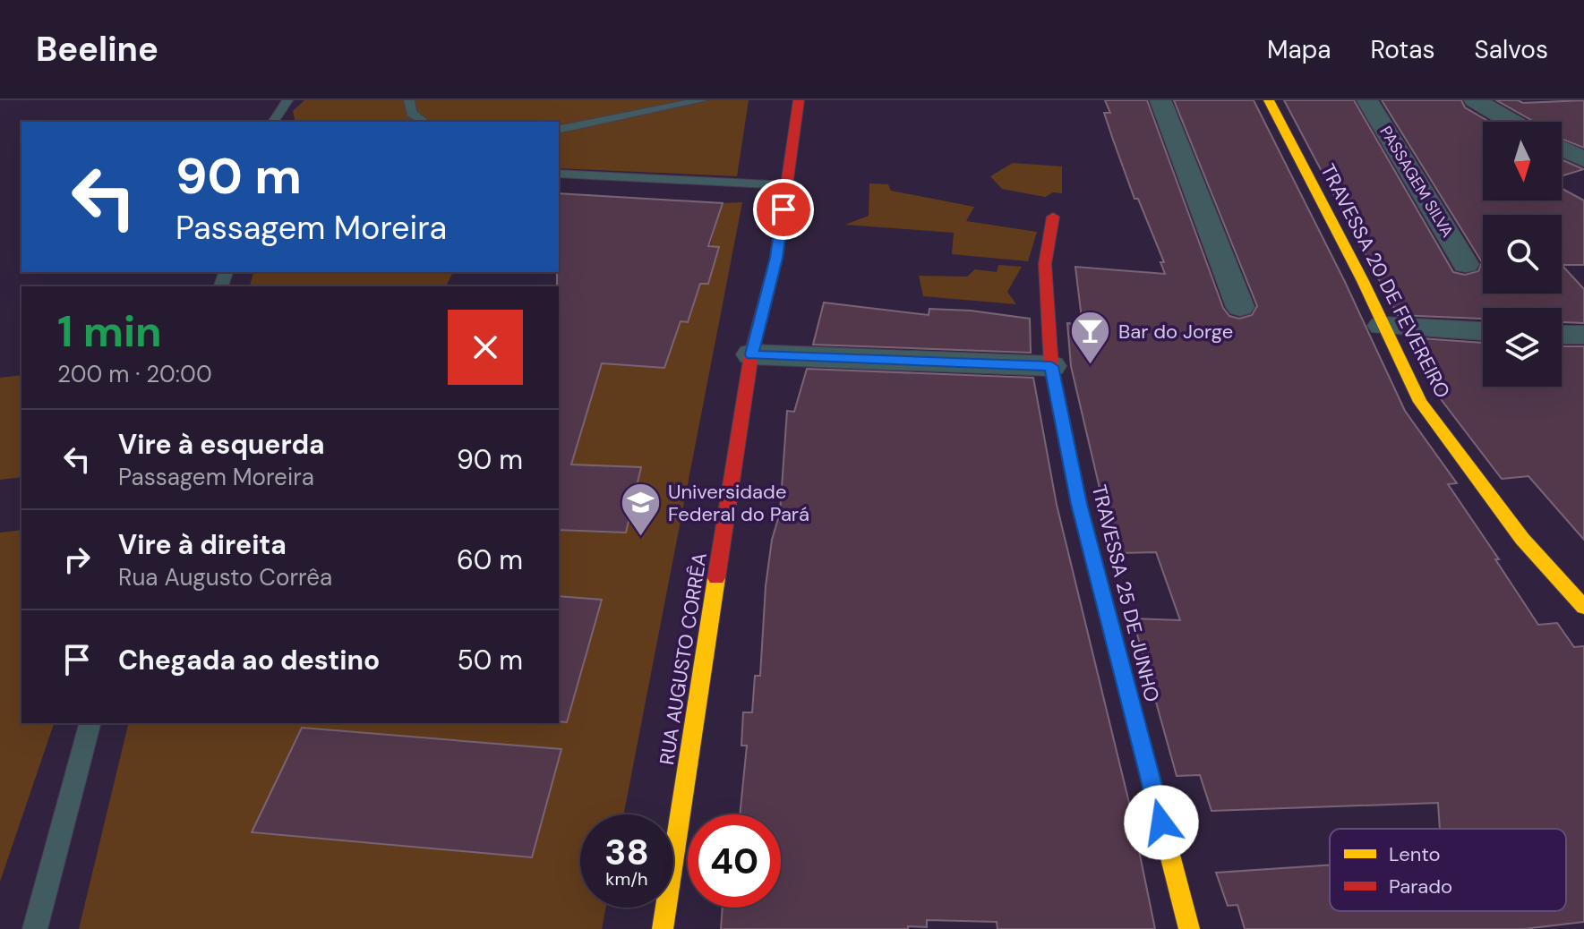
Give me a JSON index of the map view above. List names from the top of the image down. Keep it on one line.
{"streets":{"street":["PASSAGEM SILVA","TRAVESSA 20 DE FEVEREIRO","TRAVESSA 25 DE JUNHO","RUA AUGUSTO CORRÊA"]},"places":{"bar":["Bar do Jorge"],"school or university":["Universidade Federal do Pará"]},"legend":["Lento","Parado"],"north":"bottom","page":{"header":"Beeline","nav":["Mapa","Rotas","Salvos"],"turn":["90 m","Passagem Moreira"],"heading":["1 min","200 m · 20:00"],"list":[{"name":"Vire à esquerda","note":"Passagem Moreira","value":"90 m"},{"name":"Vire à direita","note":"Rua Augusto Corrêa","value":"60 m"},{"name":"Chegada ao destino","value":"50 m"}],"speed":"38 km/h","limit":"40"}}
